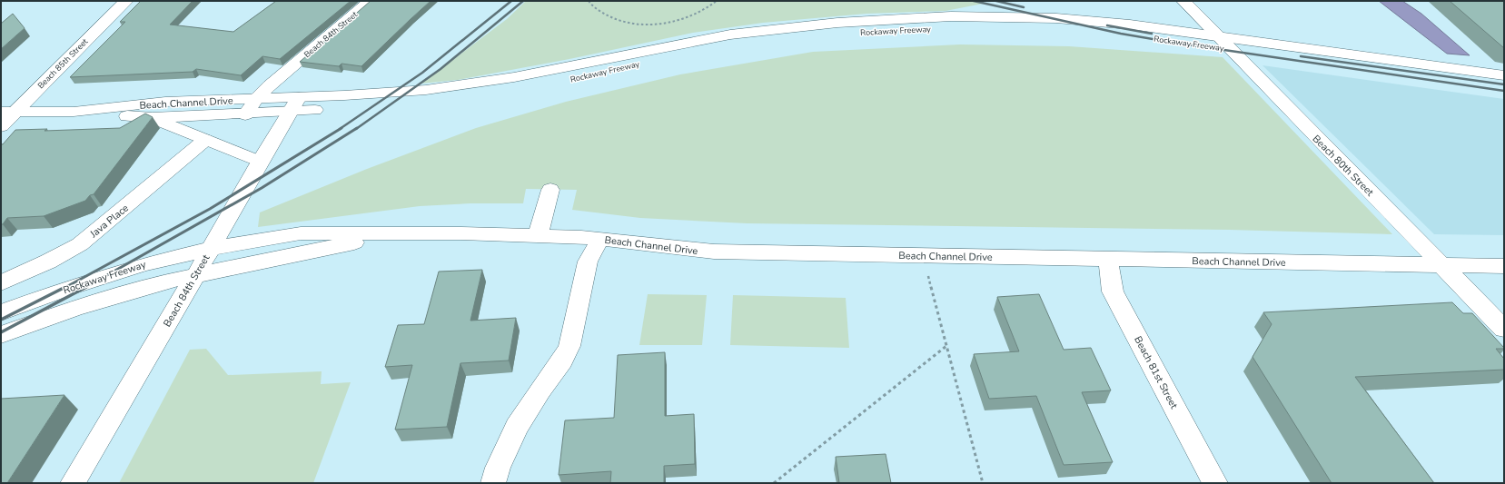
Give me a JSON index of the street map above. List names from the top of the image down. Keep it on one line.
{"streets":{"street":["Rockaway Freeway","Beach 84th Street","Beach 85th Street","Beach Channel Drive","Beach 80th Street","Java Place","Beach 81st Street"]},"crossings":[["Rockaway Freeway","Beach 84th Street"],["Rockaway Freeway","Beach Channel Drive"],["Rockaway Freeway","Beach 80th Street"],["Beach 84th Street","Beach Channel Drive"],["Beach 85th Street","Beach Channel Drive"],["Beach Channel Drive","Beach 80th Street"],["Beach Channel Drive","Beach 81st Street"]]}
